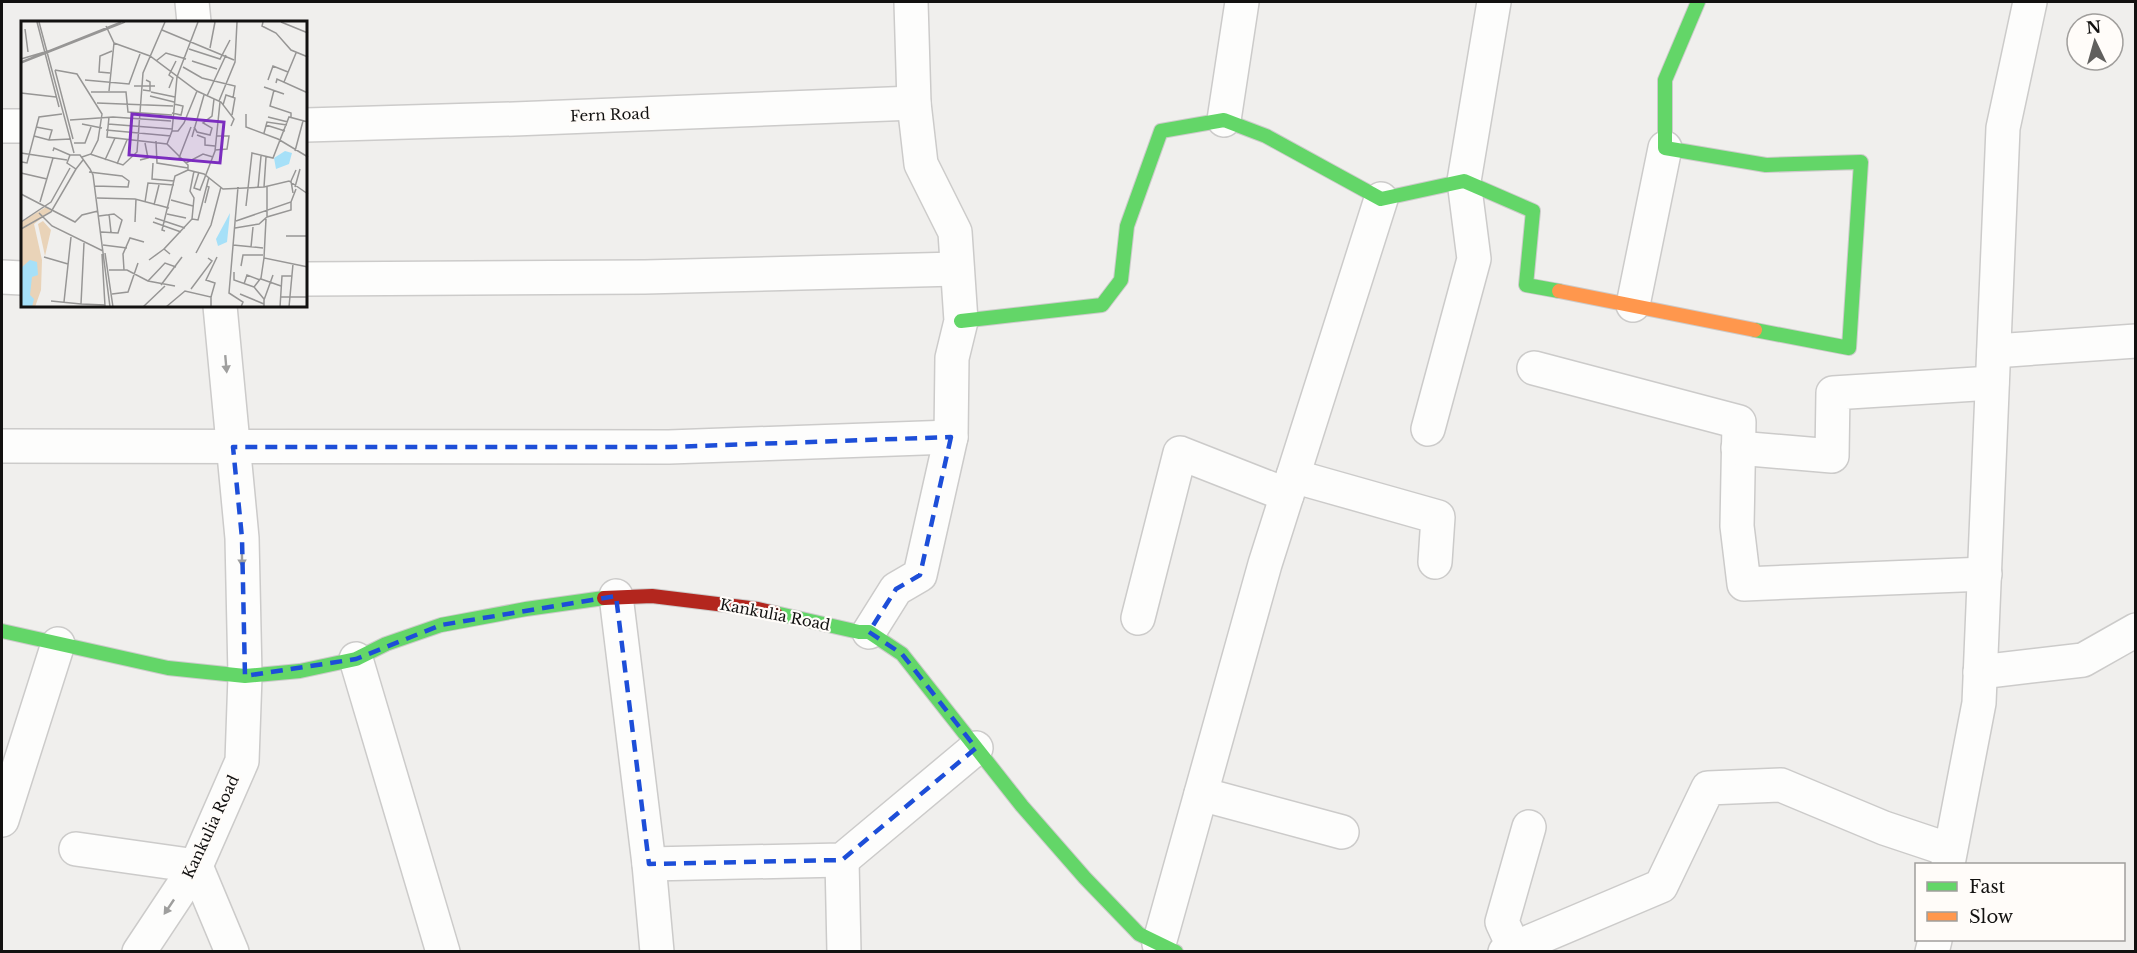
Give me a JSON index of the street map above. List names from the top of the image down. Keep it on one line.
{"streets":{"street":["Fern Road","Kankulia Road"]},"legend":["Fast","Slow"],"north":"top"}
